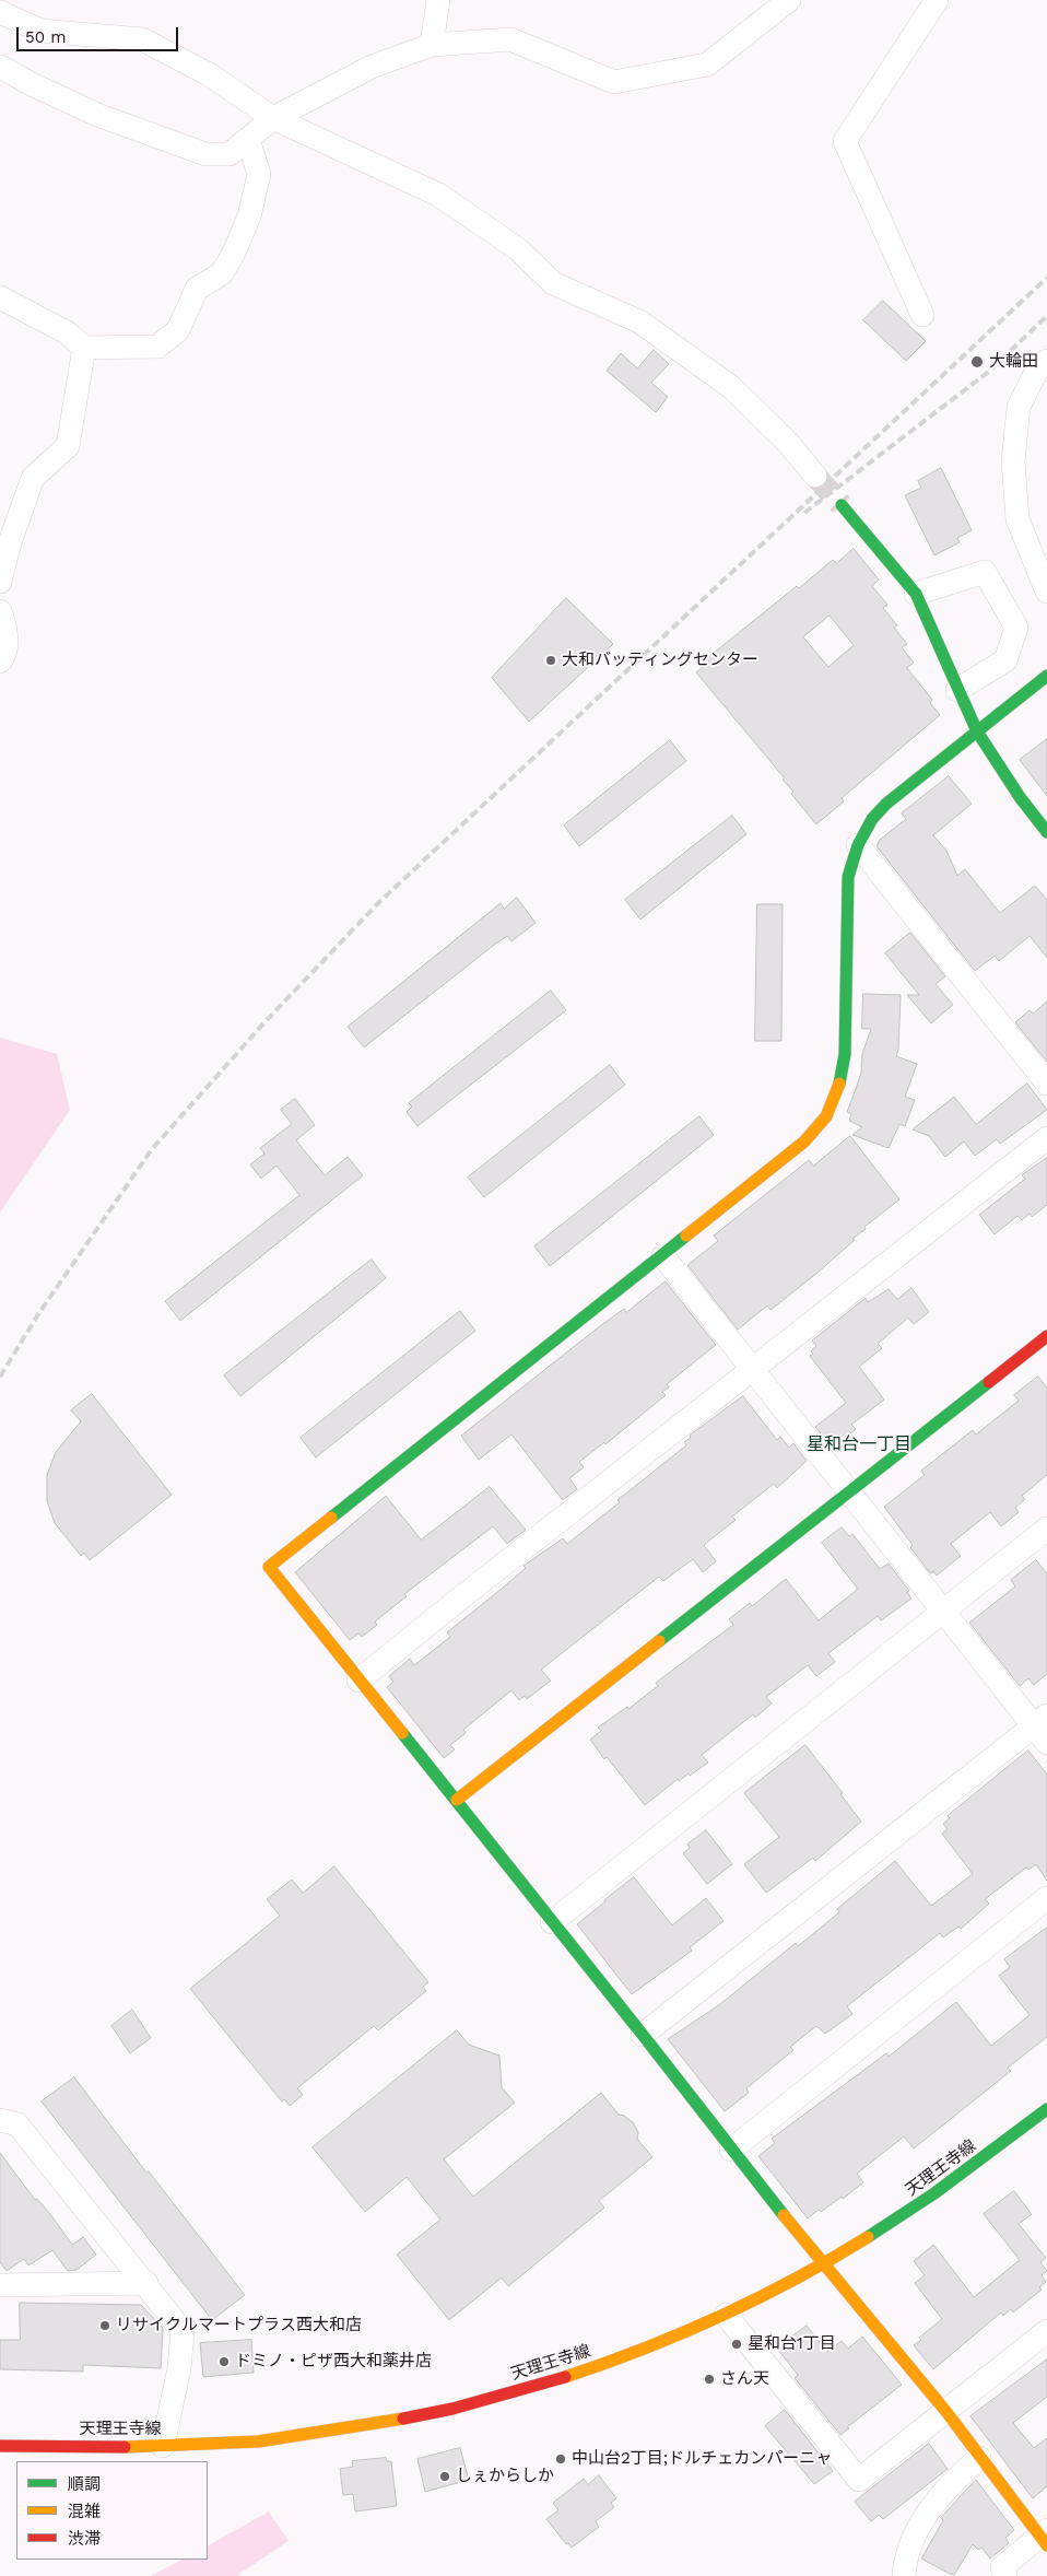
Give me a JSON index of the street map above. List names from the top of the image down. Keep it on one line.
{"streets":{"street":["天理王寺線"]},"districts":["星和台一丁目"],"places":["大輪田","大和バッティングセンター","リサイクルマートプラス西大和店","星和台1丁目","ドミノ・ピザ西大和薬井店","さん天","中山台2丁目;ドルチェカンパーニャ","しぇからしか"],"legend":["順調","混雑","渋滞"],"scale_bar":"50 m"}
